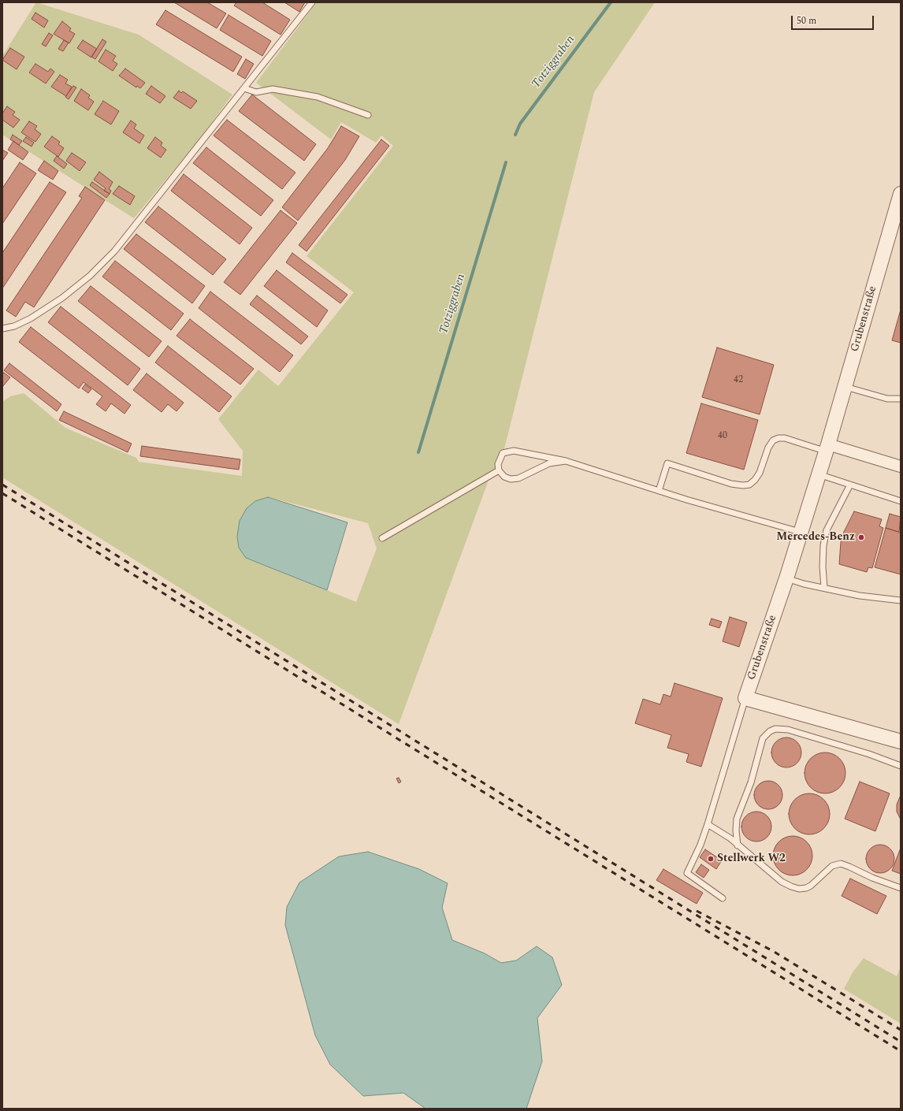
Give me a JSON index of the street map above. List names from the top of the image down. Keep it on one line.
{"streets":{"street":["Grubenstraße"]},"water":["Totziggraben"],"places":["Mercedes-Benz","Stellwerk W2"],"house_numbers":["42","40"],"scale_bar":"50 m"}
